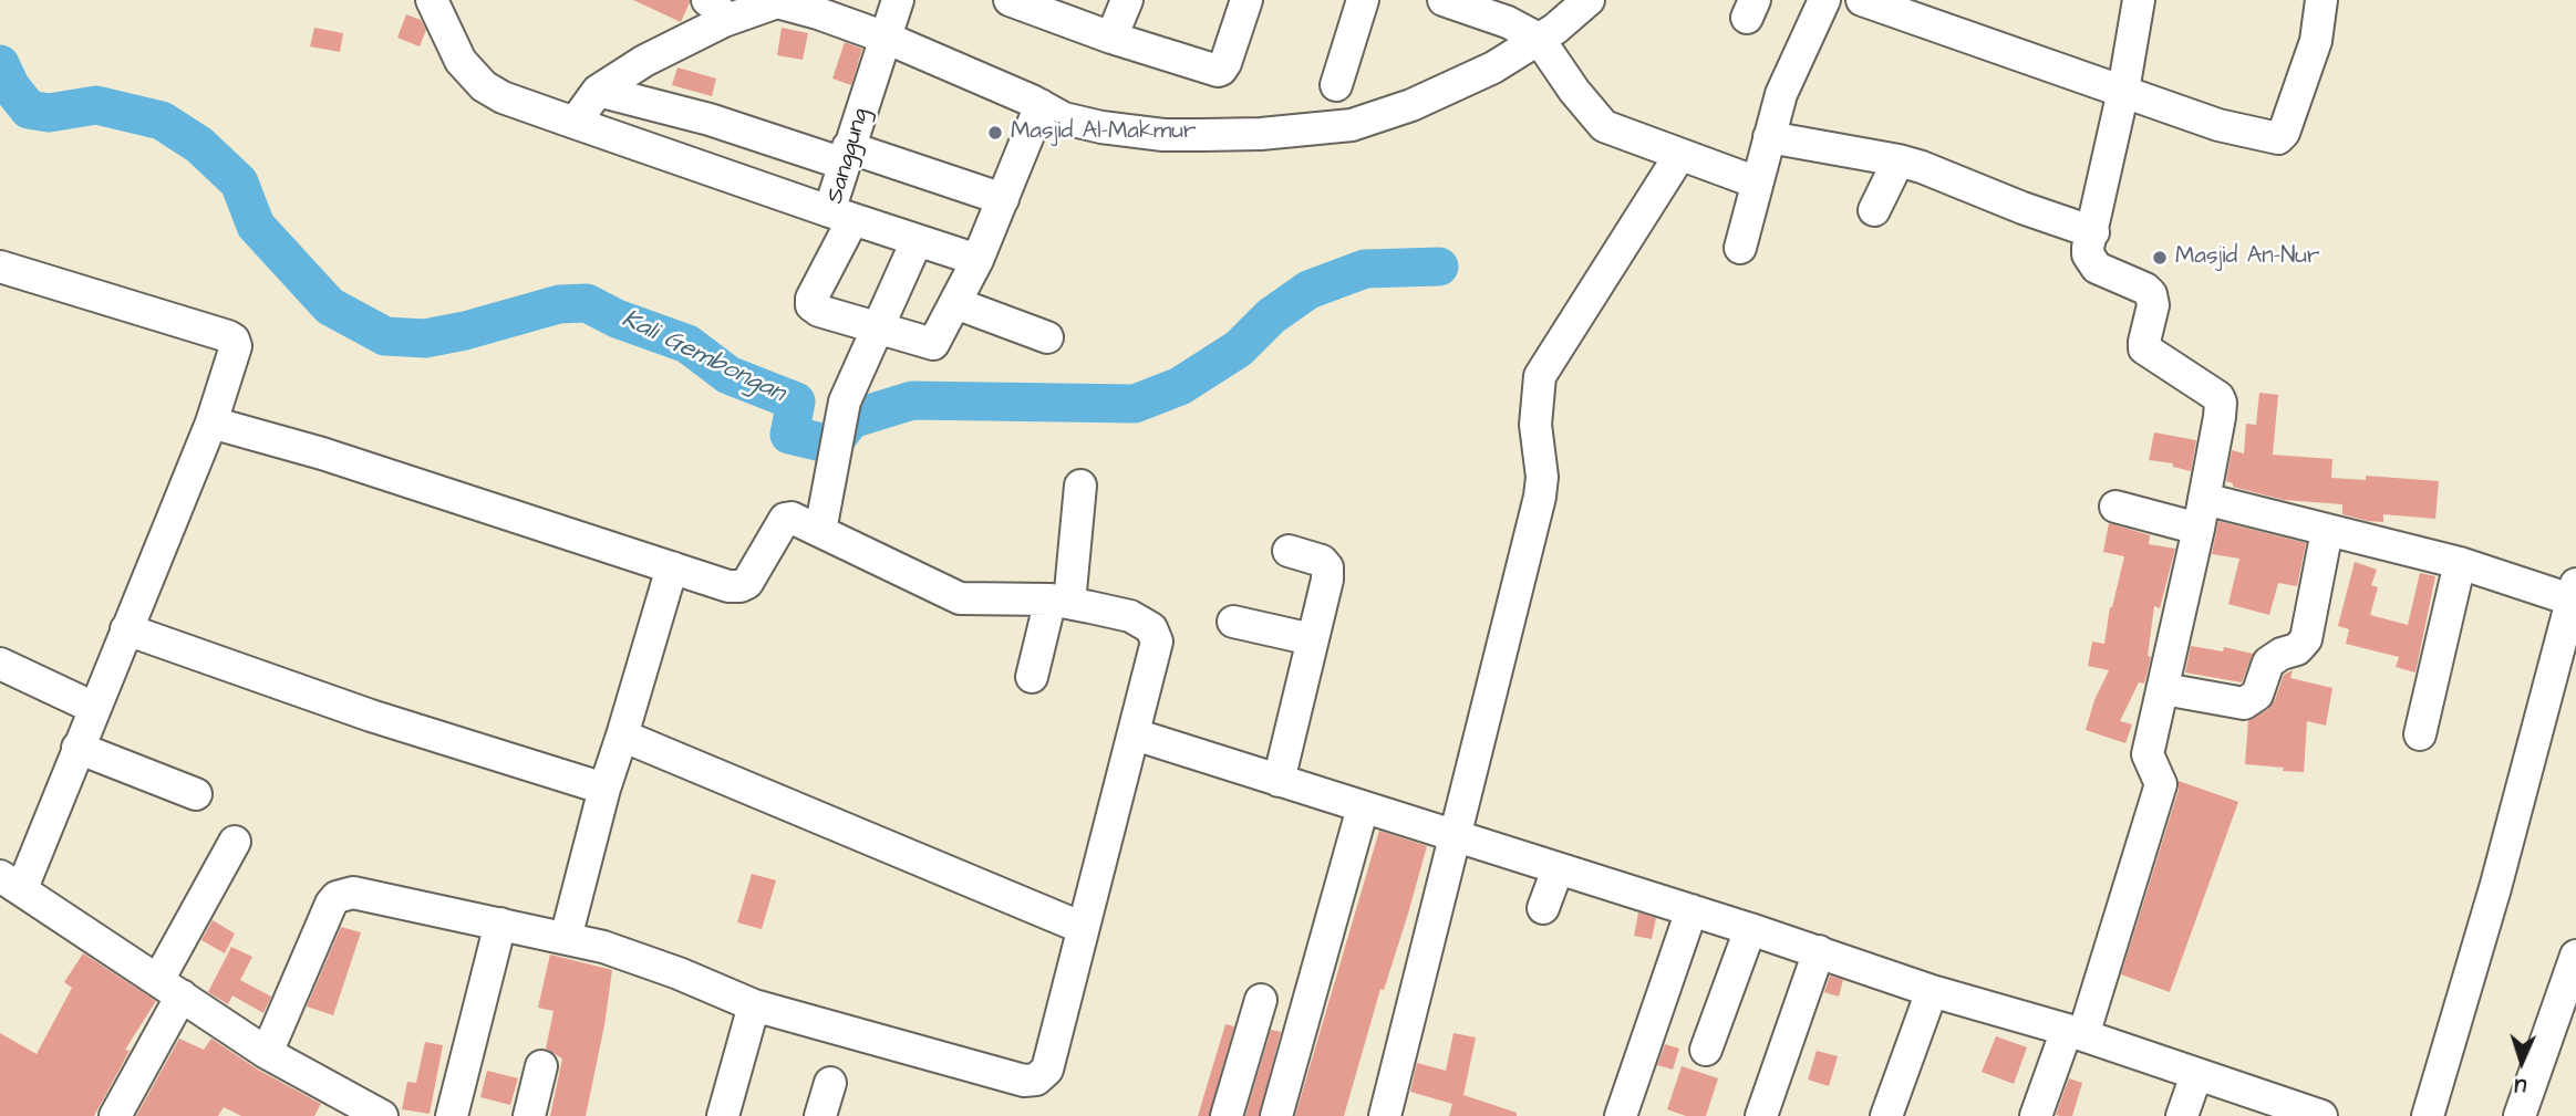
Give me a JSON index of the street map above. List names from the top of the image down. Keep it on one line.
{"streets":{"street":["Sanggung"]},"water":["Kali Gembongan"],"places":["Masjid Al-Makmur","Masjid An-Nur"],"north":"bottom"}
